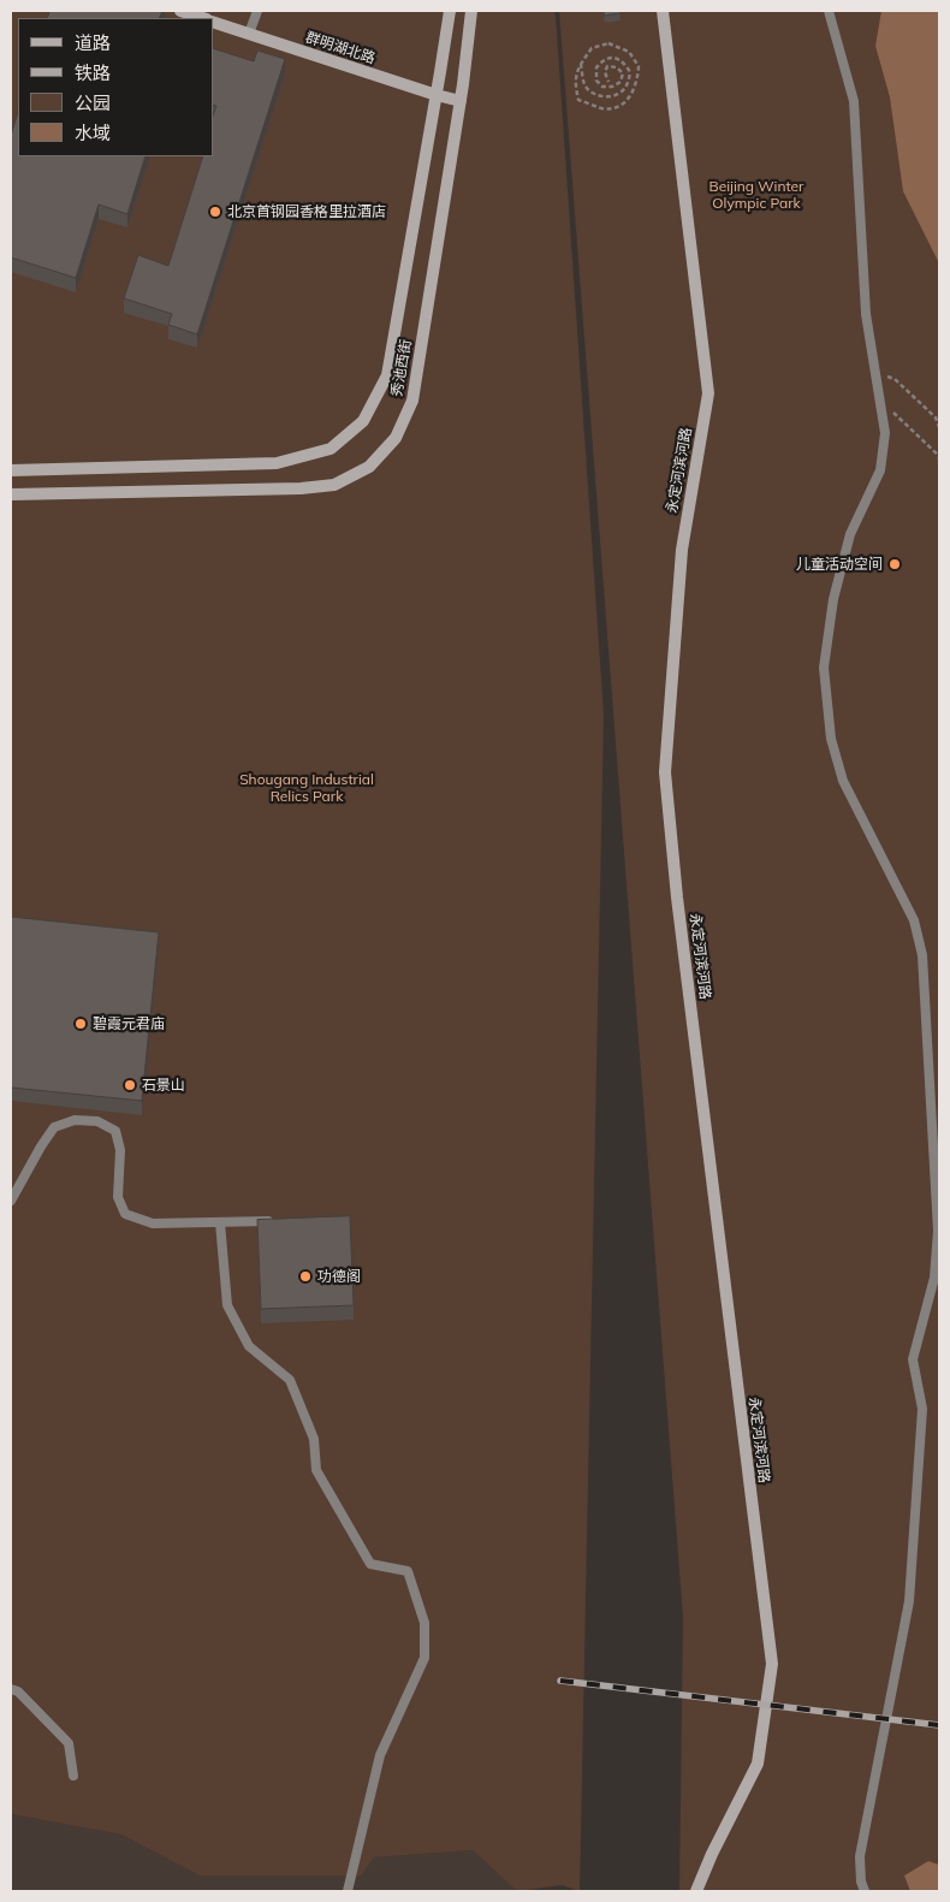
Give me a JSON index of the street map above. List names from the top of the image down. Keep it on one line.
{"streets":{"street":["群明湖北路","秀池西街","永定河滨河路"]},"crossings":[["群明湖北路","秀池西街"]],"parks":["Beijing Winter Olympic Park","Shougang Industrial Relics Park"],"places":["北京首钢园香格里拉酒店","儿童活动空间","碧霞元君庙","石景山","功德阁"],"legend":["道路","铁路","公园","水域"]}
